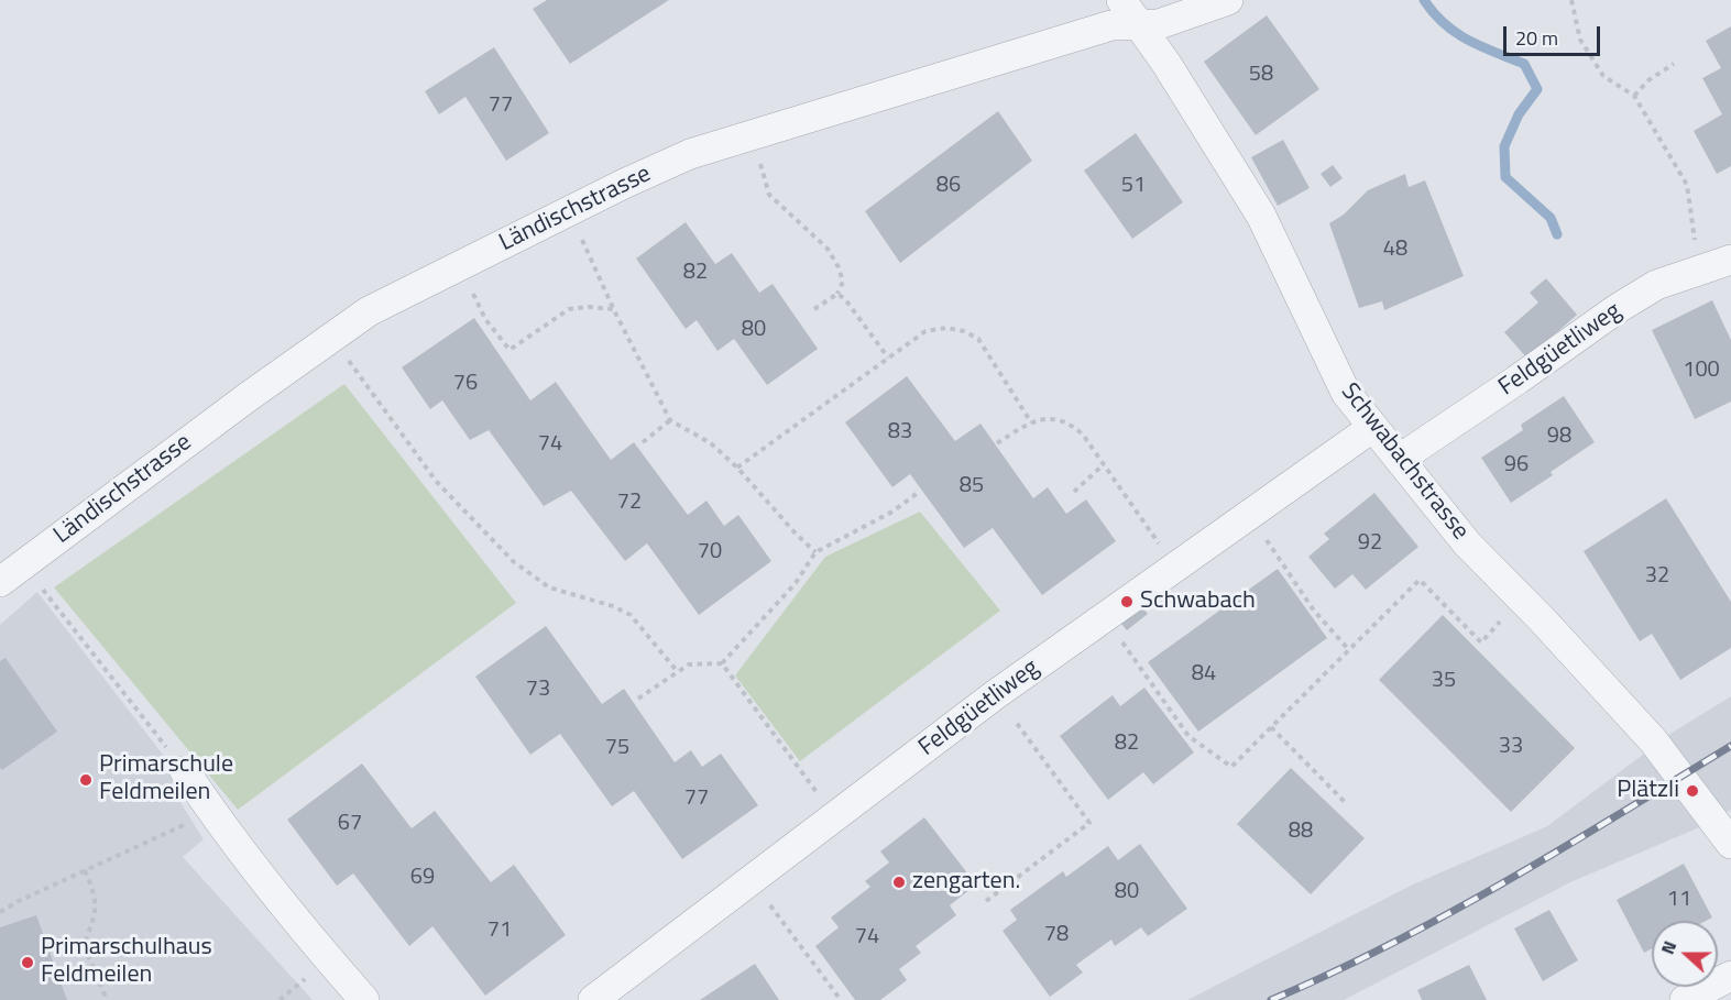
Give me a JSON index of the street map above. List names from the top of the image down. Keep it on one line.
{"streets":{"street":["Ländischstrasse","Feldgüetliweg","Schwabachstrasse"]},"crossings":[["Ländischstrasse","Schwabachstrasse"],["Feldgüetliweg","Schwabachstrasse"]],"places":["Schwabach","Primarschule Feldmeilen","Plätzli","zengarten.","Primarschulhaus Feldmeilen"],"house_numbers":["58","77","86","51","48","82","80","100","76","83","98","74","96","85","72","92","70","32","84","35","73","82","33","75","77","67","88","69","80","11","71","78","74"],"scale_bar":"20 m","north":"left"}
